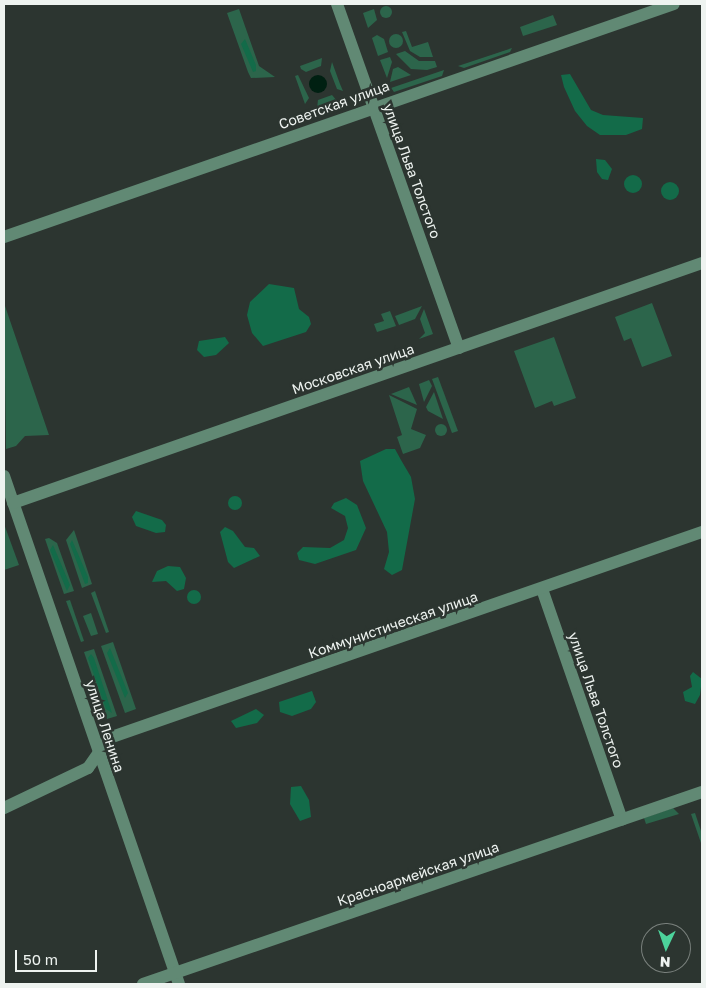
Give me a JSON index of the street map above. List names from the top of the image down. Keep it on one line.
{"streets":{"street":["Советская улица","улица Льва Толстого","Московская улица","Коммунистическая улица","улица Ленина","Красноармейская улица"]},"crossings":[["Советская улица","улица Льва Толстого"],["улица Льва Толстого","Московская улица"],["улица Льва Толстого","Коммунистическая улица"],["улица Льва Толстого","Красноармейская улица"],["Московская улица","улица Ленина"],["Коммунистическая улица","улица Ленина"],["улица Ленина","Красноармейская улица"]],"scale_bar":"50 m","north":"bottom"}
